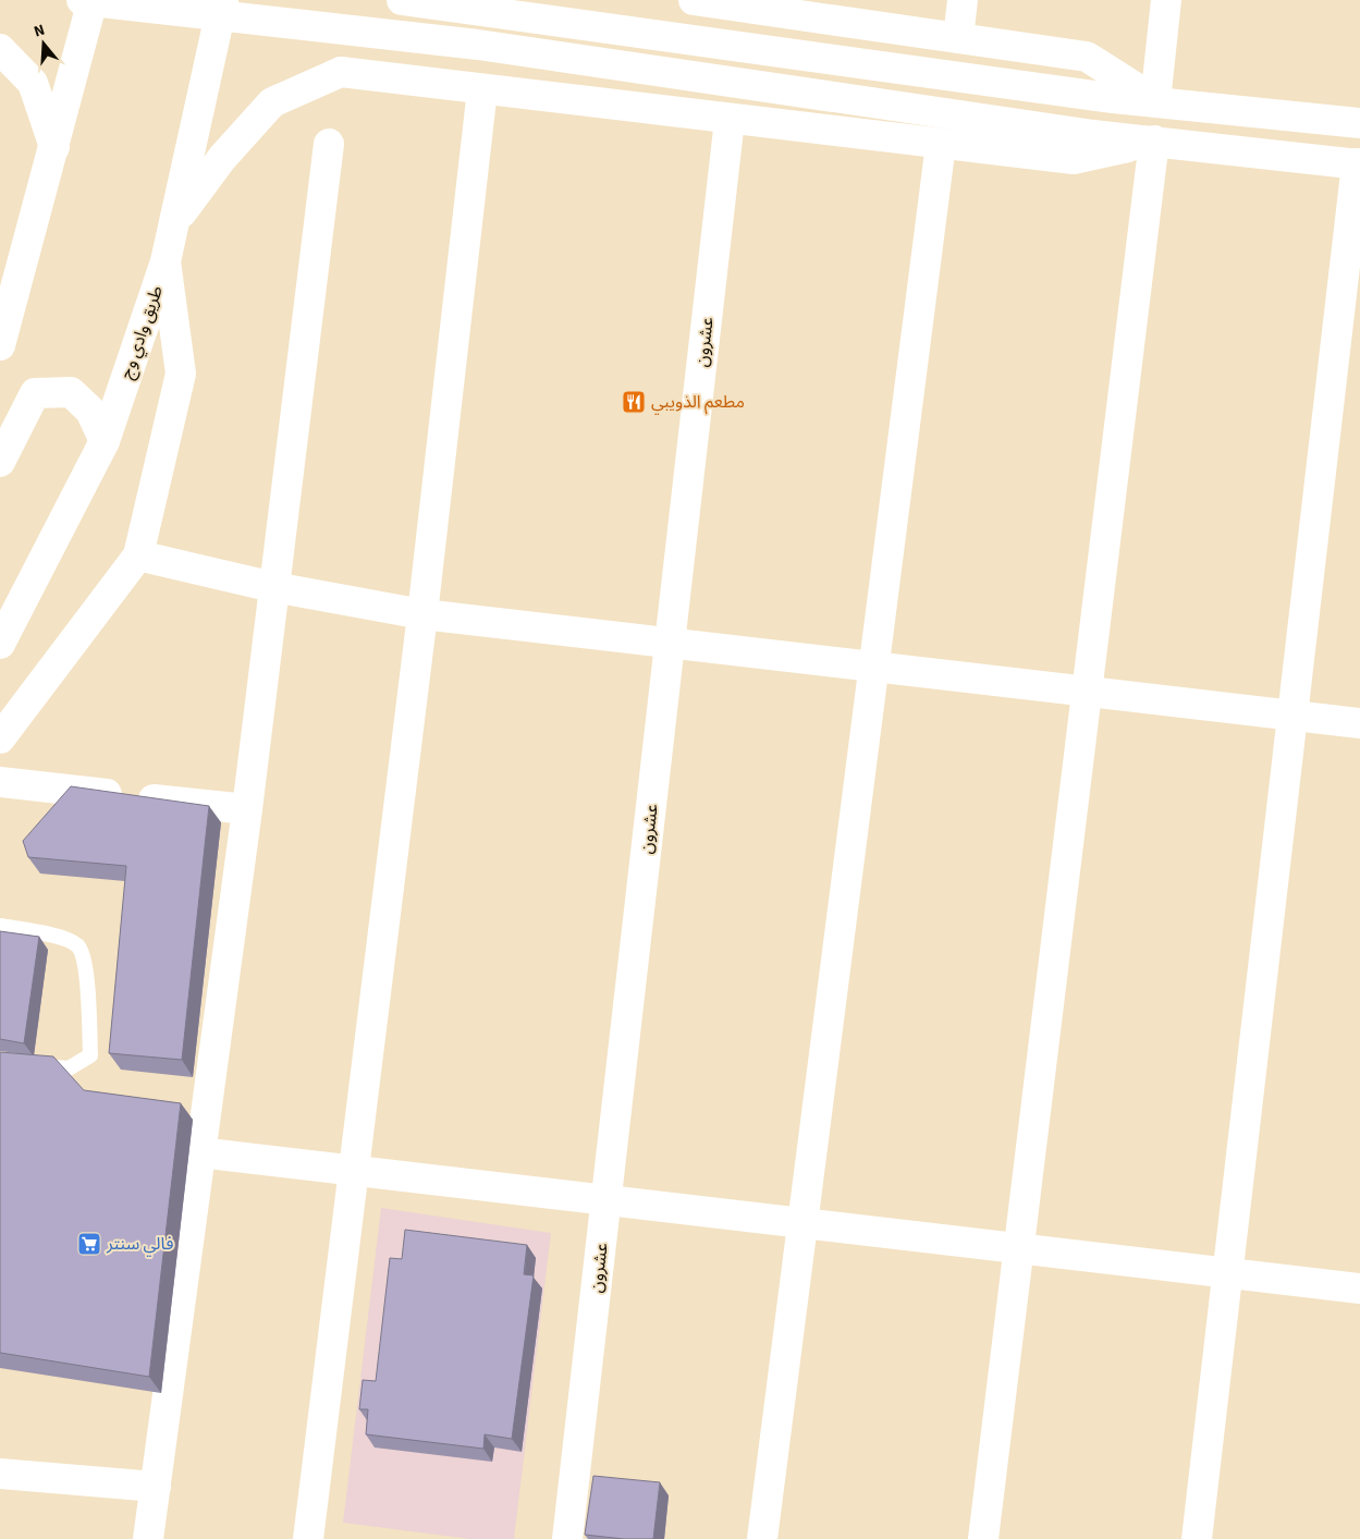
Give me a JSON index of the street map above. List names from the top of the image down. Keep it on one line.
{"streets":{"main road":["طريق وادي وج","عشرون"]},"places":{"restaurant":["مطعم الذويبي"],"supermarket":["فالي سنتر"]},"north":"top"}
